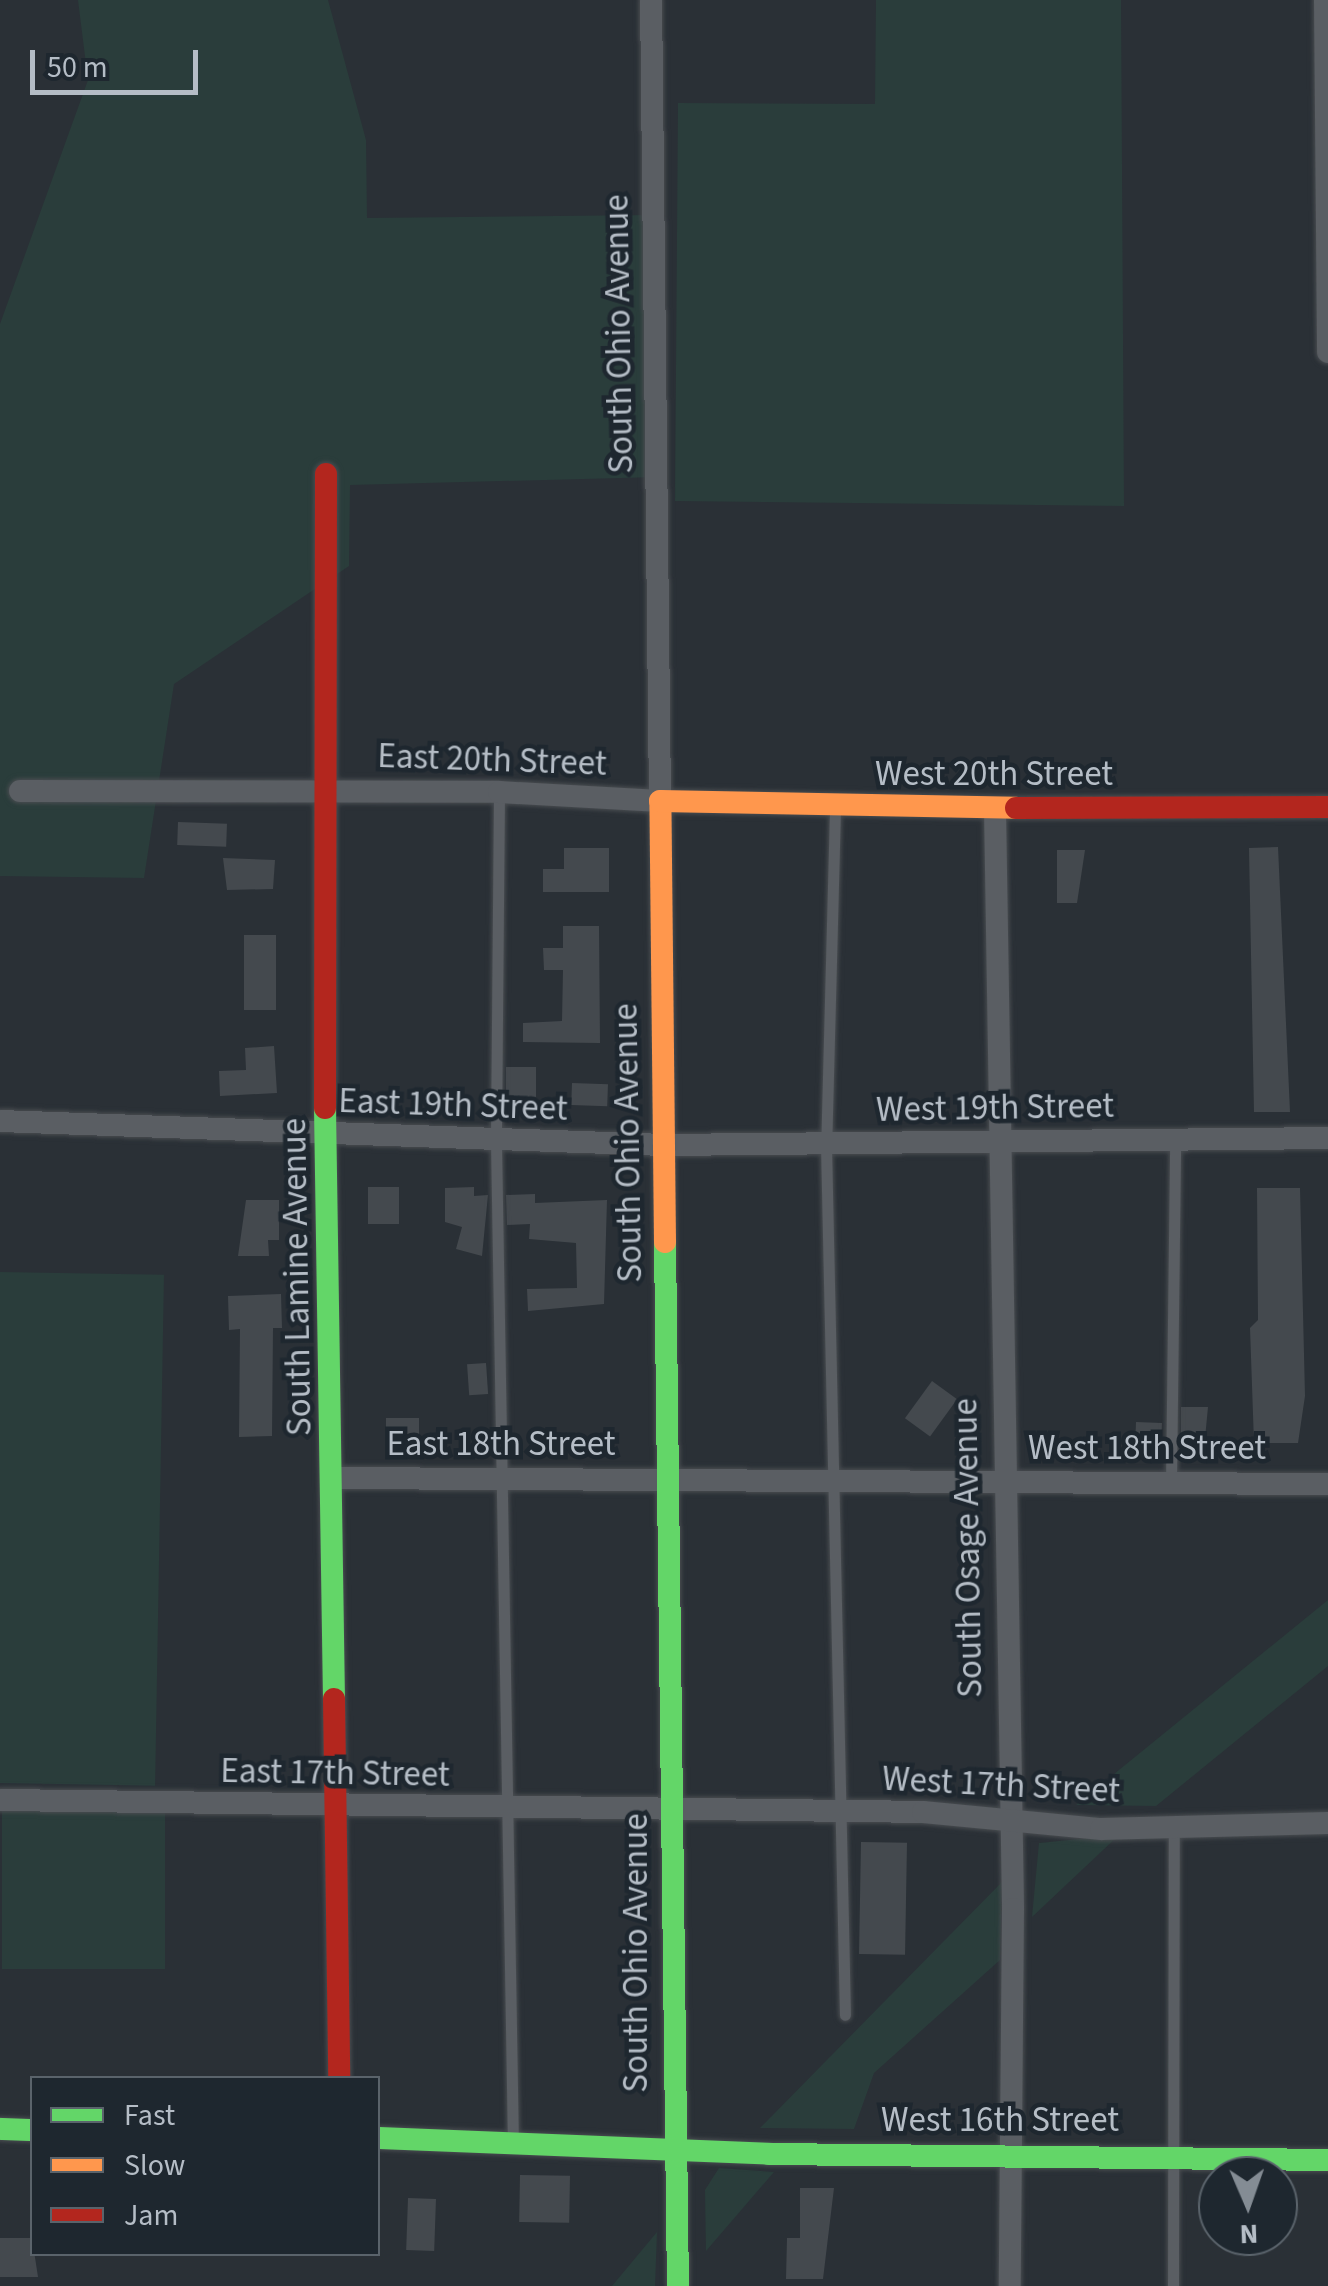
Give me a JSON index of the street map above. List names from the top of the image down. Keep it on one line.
{"streets":{"street":["South Ohio Avenue","East 20th Street","West 20th Street","East 19th Street","West 19th Street","South Lamine Avenue","East 18th Street","West 18th Street","South Osage Avenue","East 17th Street","West 17th Street","West 16th Street"]},"crossings":[["South Ohio Avenue","East 20th Street"],["South Ohio Avenue","West 20th Street"],["South Ohio Avenue","East 19th Street"],["South Ohio Avenue","West 19th Street"],["South Ohio Avenue","East 18th Street"],["South Ohio Avenue","West 18th Street"],["South Ohio Avenue","East 17th Street"],["South Ohio Avenue","West 17th Street"],["South Ohio Avenue","West 16th Street"],["East 20th Street","West 20th Street"],["East 20th Street","South Lamine Avenue"],["West 20th Street","South Osage Avenue"],["East 19th Street","West 19th Street"],["East 19th Street","South Lamine Avenue"],["West 19th Street","South Osage Avenue"],["South Lamine Avenue","East 18th Street"],["South Lamine Avenue","East 17th Street"],["East 18th Street","West 18th Street"],["West 18th Street","South Osage Avenue"],["South Osage Avenue","West 17th Street"],["South Osage Avenue","West 16th Street"],["East 17th Street","West 17th Street"]],"legend":["Fast","Slow","Jam"],"scale_bar":"50 m","north":"bottom"}
